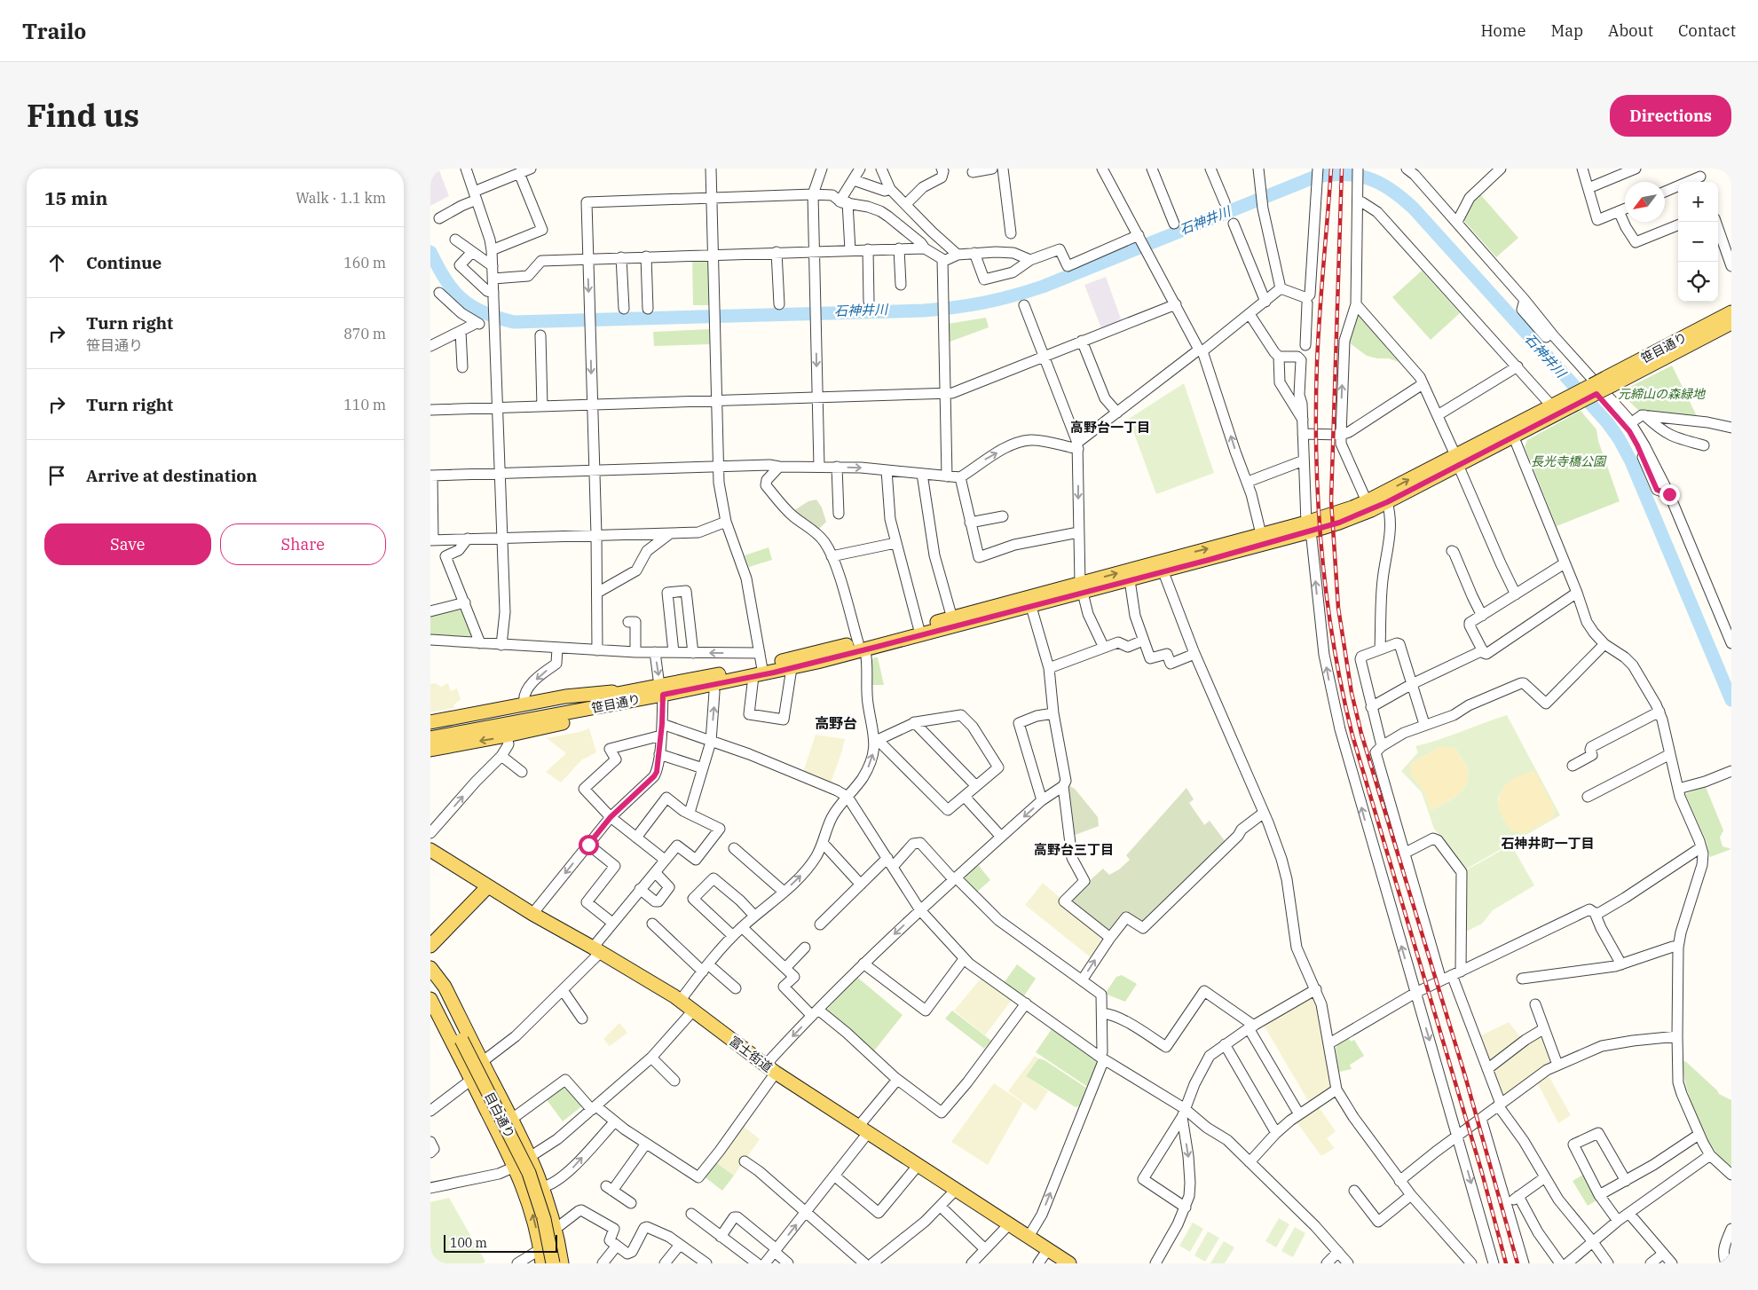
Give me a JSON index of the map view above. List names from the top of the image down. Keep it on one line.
{"streets":{"main road":["笹目通り","富士街道","目白通り"]},"districts":["高野台一丁目","高野台","石神井町一丁目","高野台三丁目"],"water":["石神井川"],"parks":["元締山の森緑地","長光寺橋公園"],"scale_bar":"100 m","north":"bottom left","page":{"header":"Trailo","nav":["Home","Map","About","Contact"],"title":"Find us","buttons":["Directions",["Save","Share"]],"heading":["15 min","Walk · 1.1 km"],"map_buttons":["+","−"],"list":[["Continue","160 m"],["Turn right","笹目通り","870 m"],["Turn right","110 m"],"Arrive at destination"],"scale":"100 m"}}
